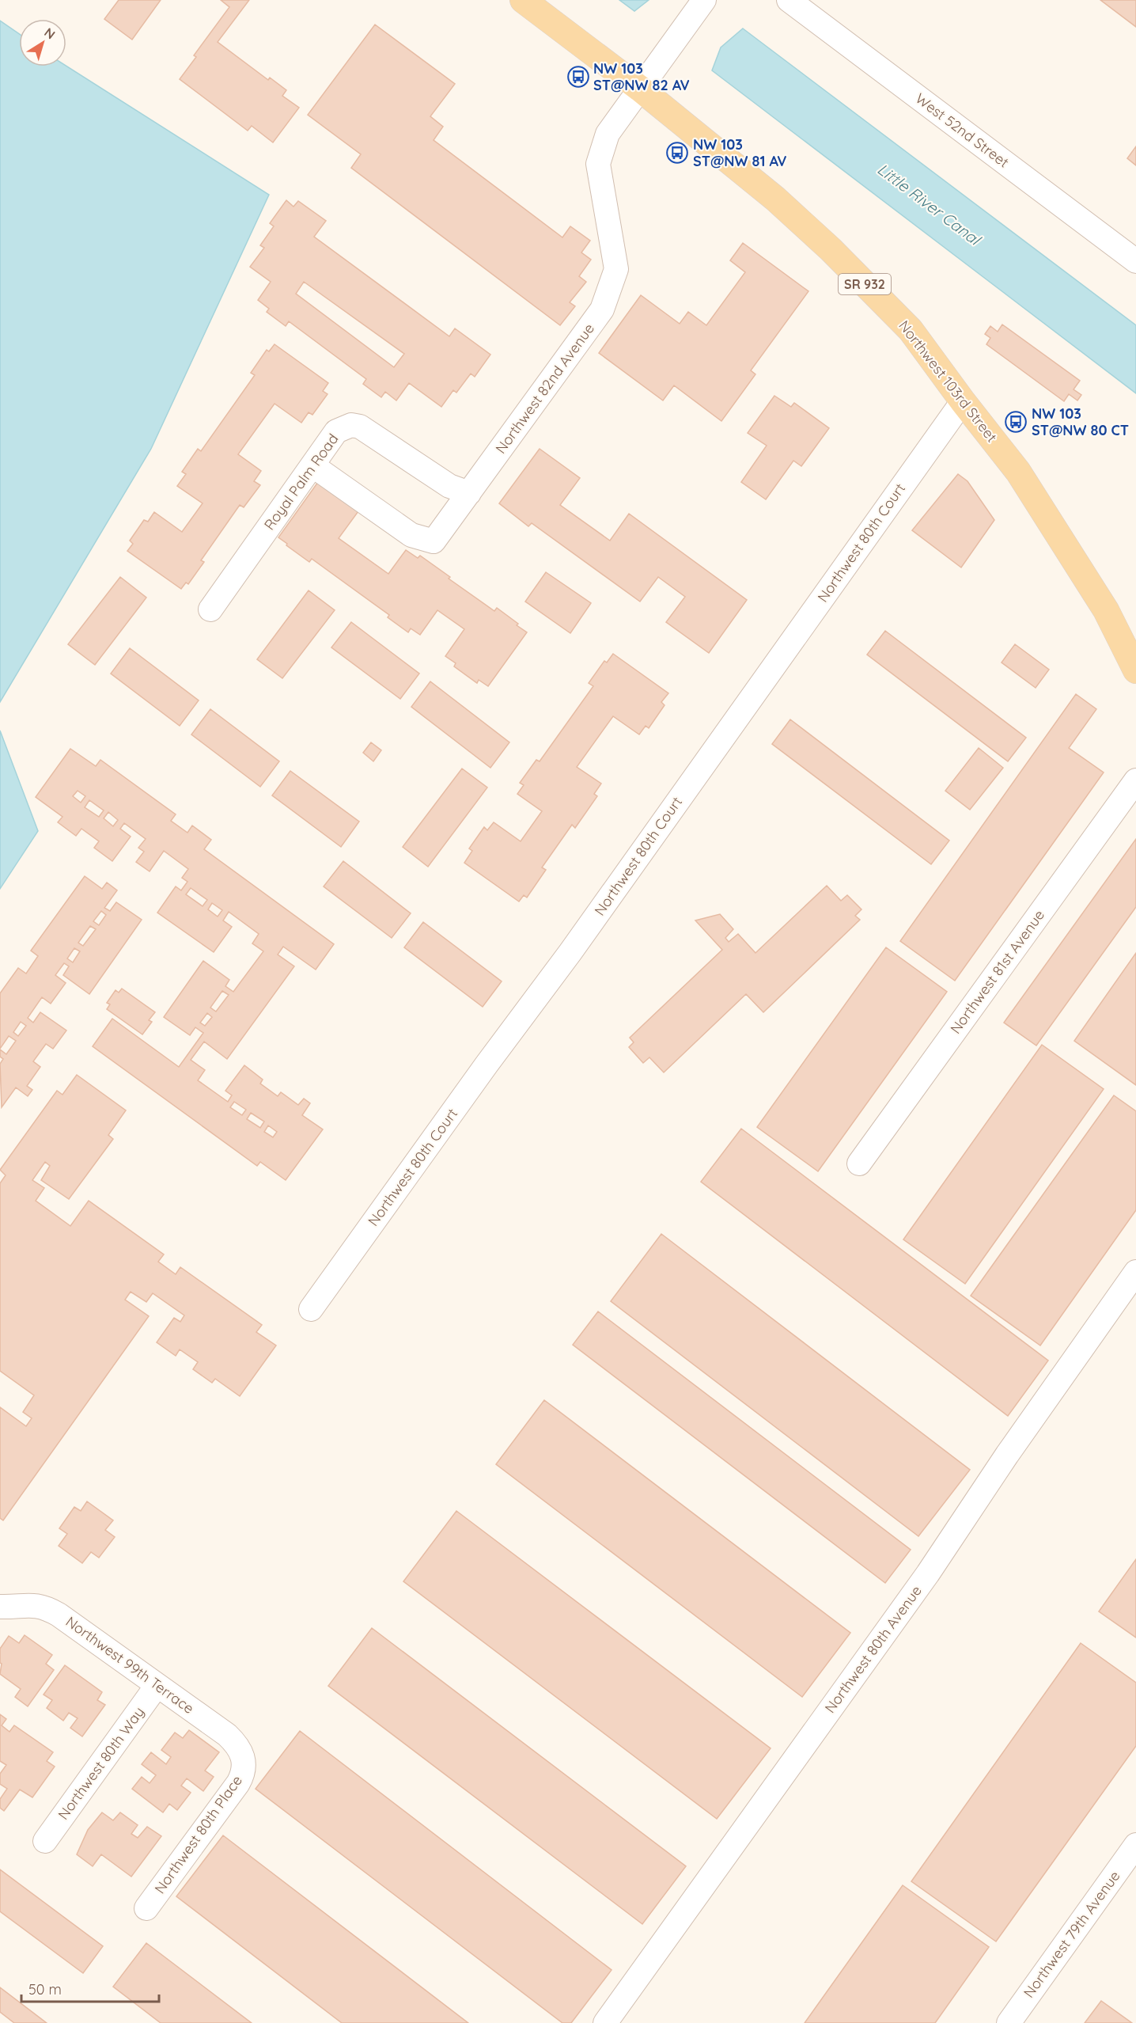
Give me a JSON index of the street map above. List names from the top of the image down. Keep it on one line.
{"streets":{"main road":["SR 932","Northwest 103rd Street"],"street":["West 52nd Street","Northwest 82nd Avenue","Royal Palm Road","Northwest 80th Court","Northwest 81st Avenue","Northwest 80th Avenue","Northwest 99th Terrace","Northwest 80th Way","Northwest 80th Place","Northwest 79th Avenue"]},"crossings":[["Northwest 103rd Street","Northwest 82nd Avenue"],["Northwest 103rd Street","Northwest 80th Court"],["Northwest 82nd Avenue","Royal Palm Road"],["Northwest 99th Terrace","Northwest 80th Way"],["Northwest 99th Terrace","Northwest 80th Place"]],"water":["Little River Canal"],"places":{"bus stop":["NW 103 ST@NW 82 AV","NW 103 ST@NW 81 AV","NW 103 ST@NW 80 CT"]},"scale_bar":"50 m","north":"top right"}
